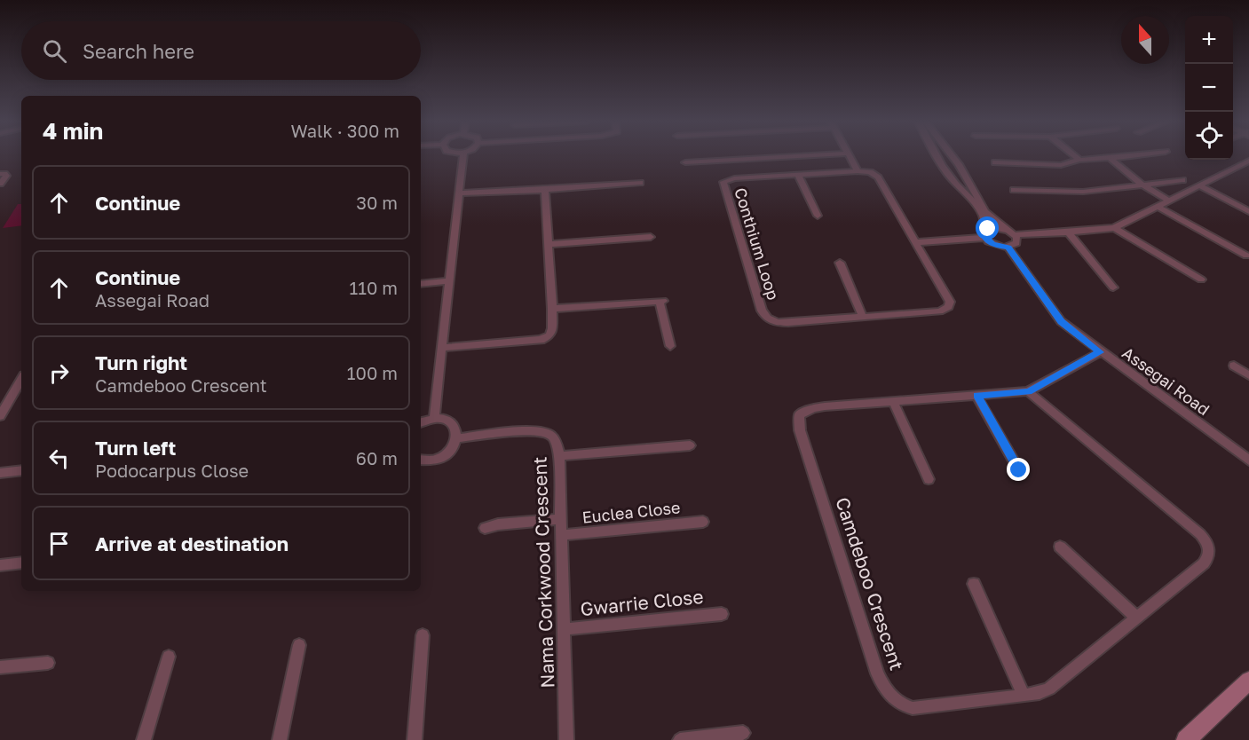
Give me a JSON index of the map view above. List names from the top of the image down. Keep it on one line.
{"streets":{"street":["Conthium Loop","Assegai Road","Euclea Close","Nama Corkwood Crescent","Camdeboo Crescent","Gwarrie Close"]},"crossings":[["Assegai Road","Camdeboo Crescent"],["Euclea Close","Nama Corkwood Crescent"],["Nama Corkwood Crescent","Gwarrie Close"]],"north":"top","page":{"map_buttons":["+","−"],"search":"Search here","heading":["4 min","Walk · 300 m"],"list":[["Continue","30 m"],["Continue","Assegai Road","110 m"],["Turn right","Camdeboo Crescent","100 m"],["Turn left","Podocarpus Close","60 m"],"Arrive at destination"]}}
